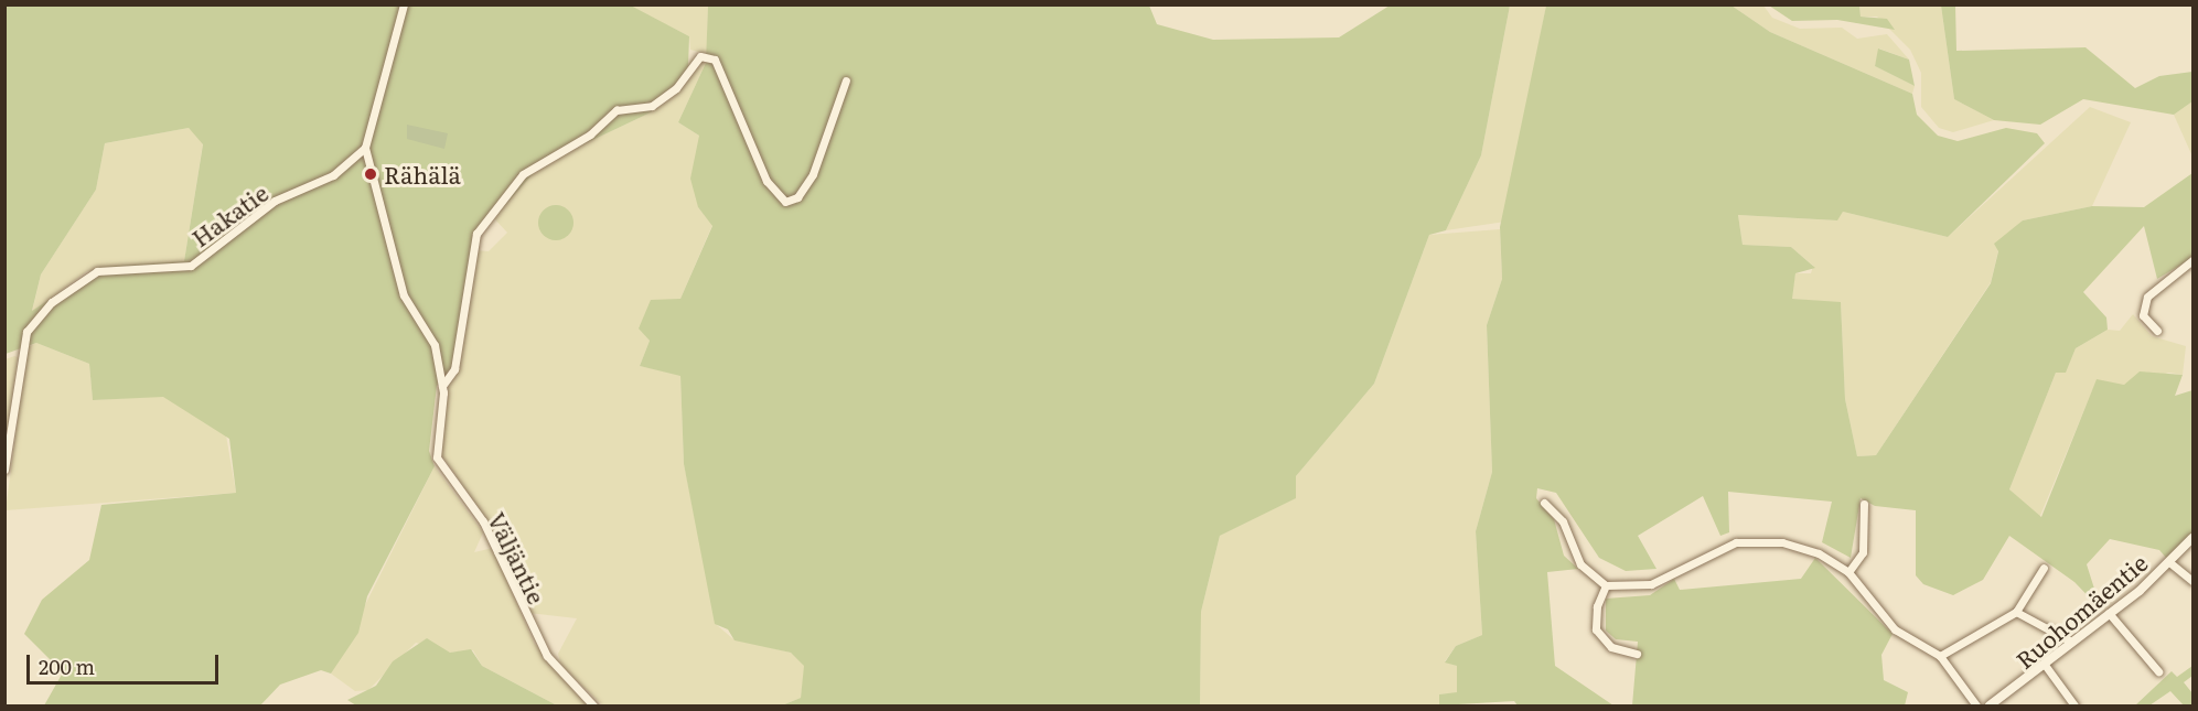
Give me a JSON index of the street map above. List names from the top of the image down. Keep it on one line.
{"streets":{"street":["Hakatie","Väljäntie","Ruohomäentie"]},"crossings":[["Hakatie","Väljäntie"]],"places":["Rähälä"],"scale_bar":"200 m"}
